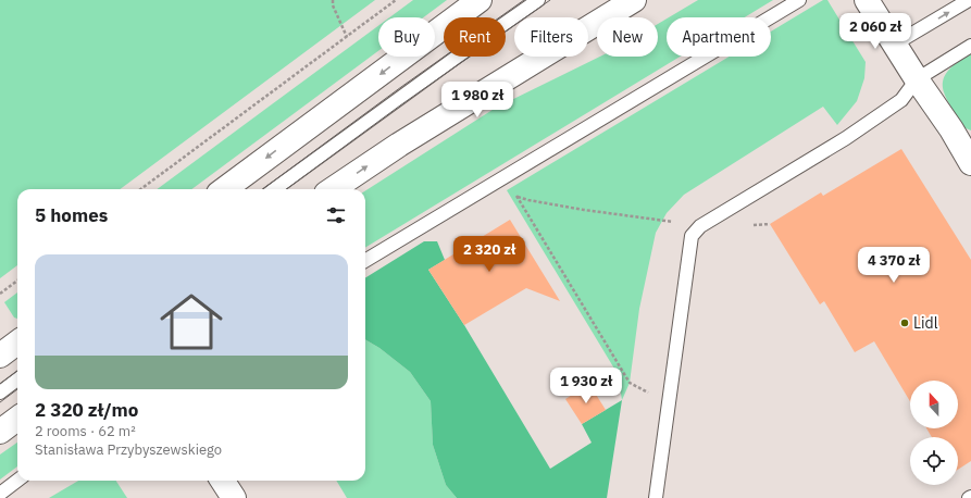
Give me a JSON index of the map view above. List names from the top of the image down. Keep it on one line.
{"places":["Lidl"],"north":"top","page":{"price":["2 060 zł","1 980 zł","2 320 zł","4 370 zł","1 930 zł"],"chip":["Buy","Rent","Filters","New","Apartment"],"heading":"5 homes","list":[{"name":"2 320 zł/mo","note":"2 rooms · 62 m² · Stanisława Przybyszewskiego"}]}}
